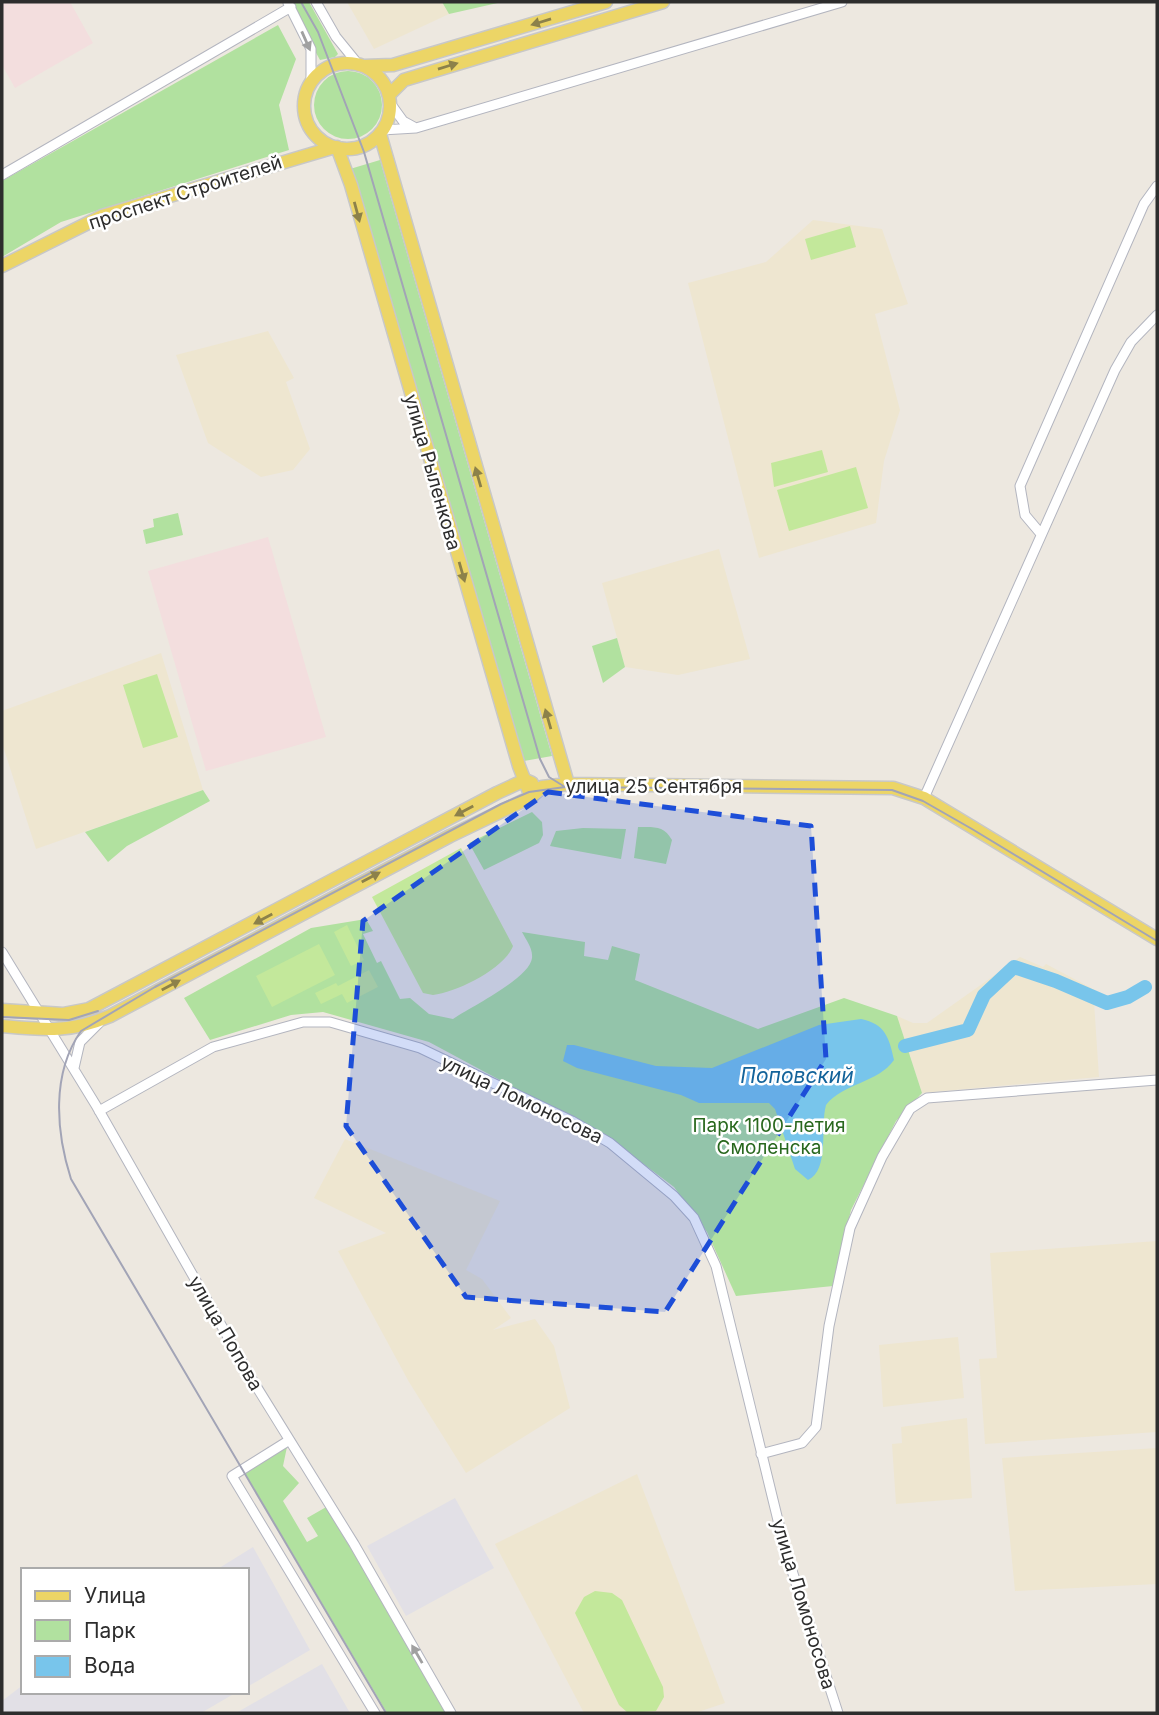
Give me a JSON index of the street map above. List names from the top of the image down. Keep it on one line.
{"streets":{"main road":["проспект Строителей","улица Рыленкова","улица 25 Сентября"],"street":["улица Ломоносова","улица Попова"]},"crossings":[["проспект Строителей","улица Рыленкова"],["улица Рыленкова","улица 25 Сентября"],["улица 25 Сентября","улица Попова"],["улица Ломоносова","улица Попова"]],"one_way":["улица Попова"],"water":["Поповский"],"parks":["Парк 1100-летия Смоленска"],"legend":["Улица","Парк","Вода"]}
